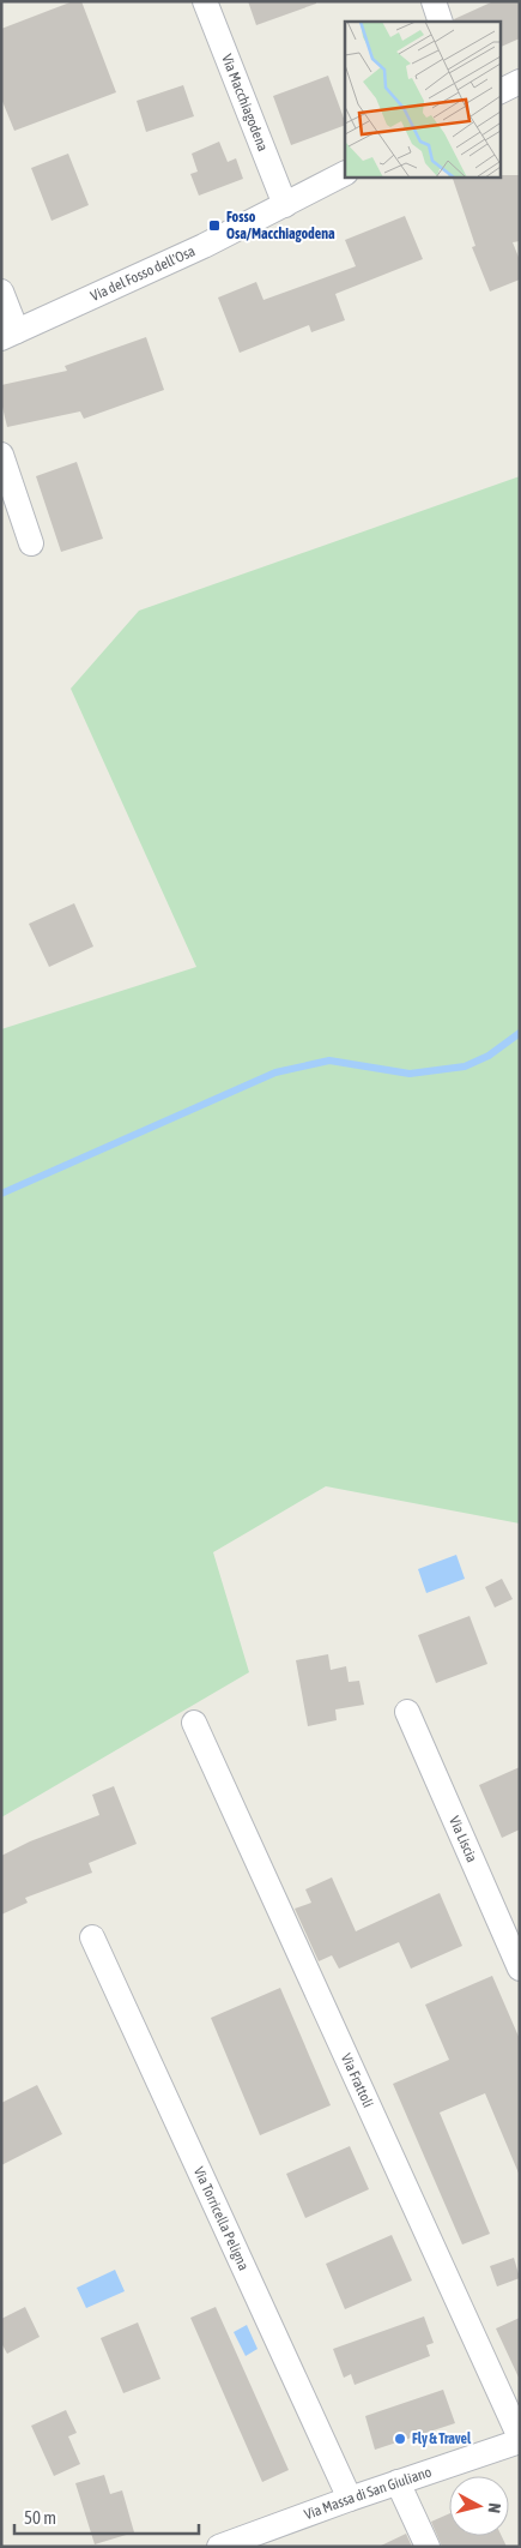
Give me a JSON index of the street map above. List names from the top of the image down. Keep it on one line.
{"streets":{"street":["Via Macchiagodena","Via del Fosso dell'Osa","Via Liscia","Via Frattoli","Via Torricella Peligna","Via Massa di San Giuliano"]},"crossings":[["Via Macchiagodena","Via del Fosso dell'Osa"],["Via Frattoli","Via Massa di San Giuliano"],["Via Torricella Peligna","Via Massa di San Giuliano"]],"places":{"transit":["Fosso Osa/Macchiagodena"],"other":["Fly & Travel"]},"scale_bar":"50 m","north":"right"}
